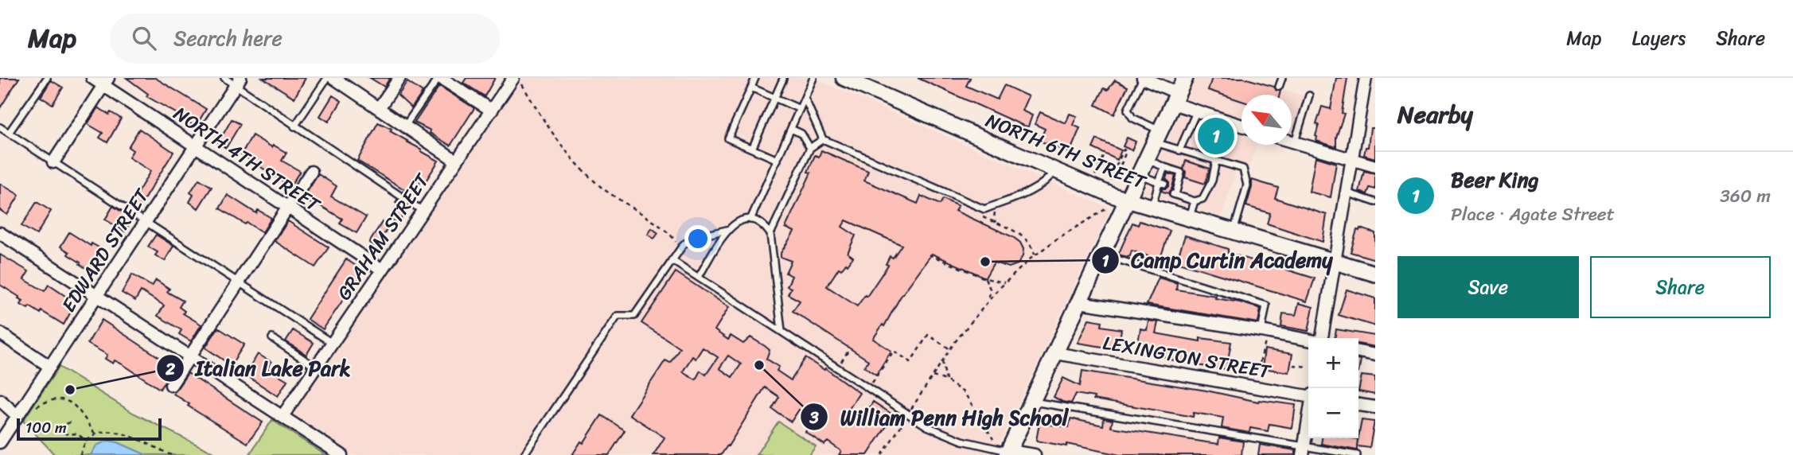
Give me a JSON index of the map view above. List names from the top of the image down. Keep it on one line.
{"streets":{"main road":["NORTH 6TH STREET"],"street":["NORTH 4TH STREET","GRAHAM STREET","EDWARD STREET","LEXINGTON STREET"]},"crossings":[["NORTH 4TH STREET","GRAHAM STREET"],["NORTH 4TH STREET","EDWARD STREET"]],"places":["Camp Curtin Academy","William Penn High School","Italian Lake Park"],"scale_bar":"100 m","north":"top left","page":{"header":"Map","search":"Search here","nav":["Map","Layers","Share"],"heading":"Nearby","pins":"1","list":[{"mark":"1","name":"Beer King","note":"Place · Agate Street","value":"360 m"}],"buttons":["Save","Share"],"map_buttons":["+","−"],"scale":"100 m"}}
